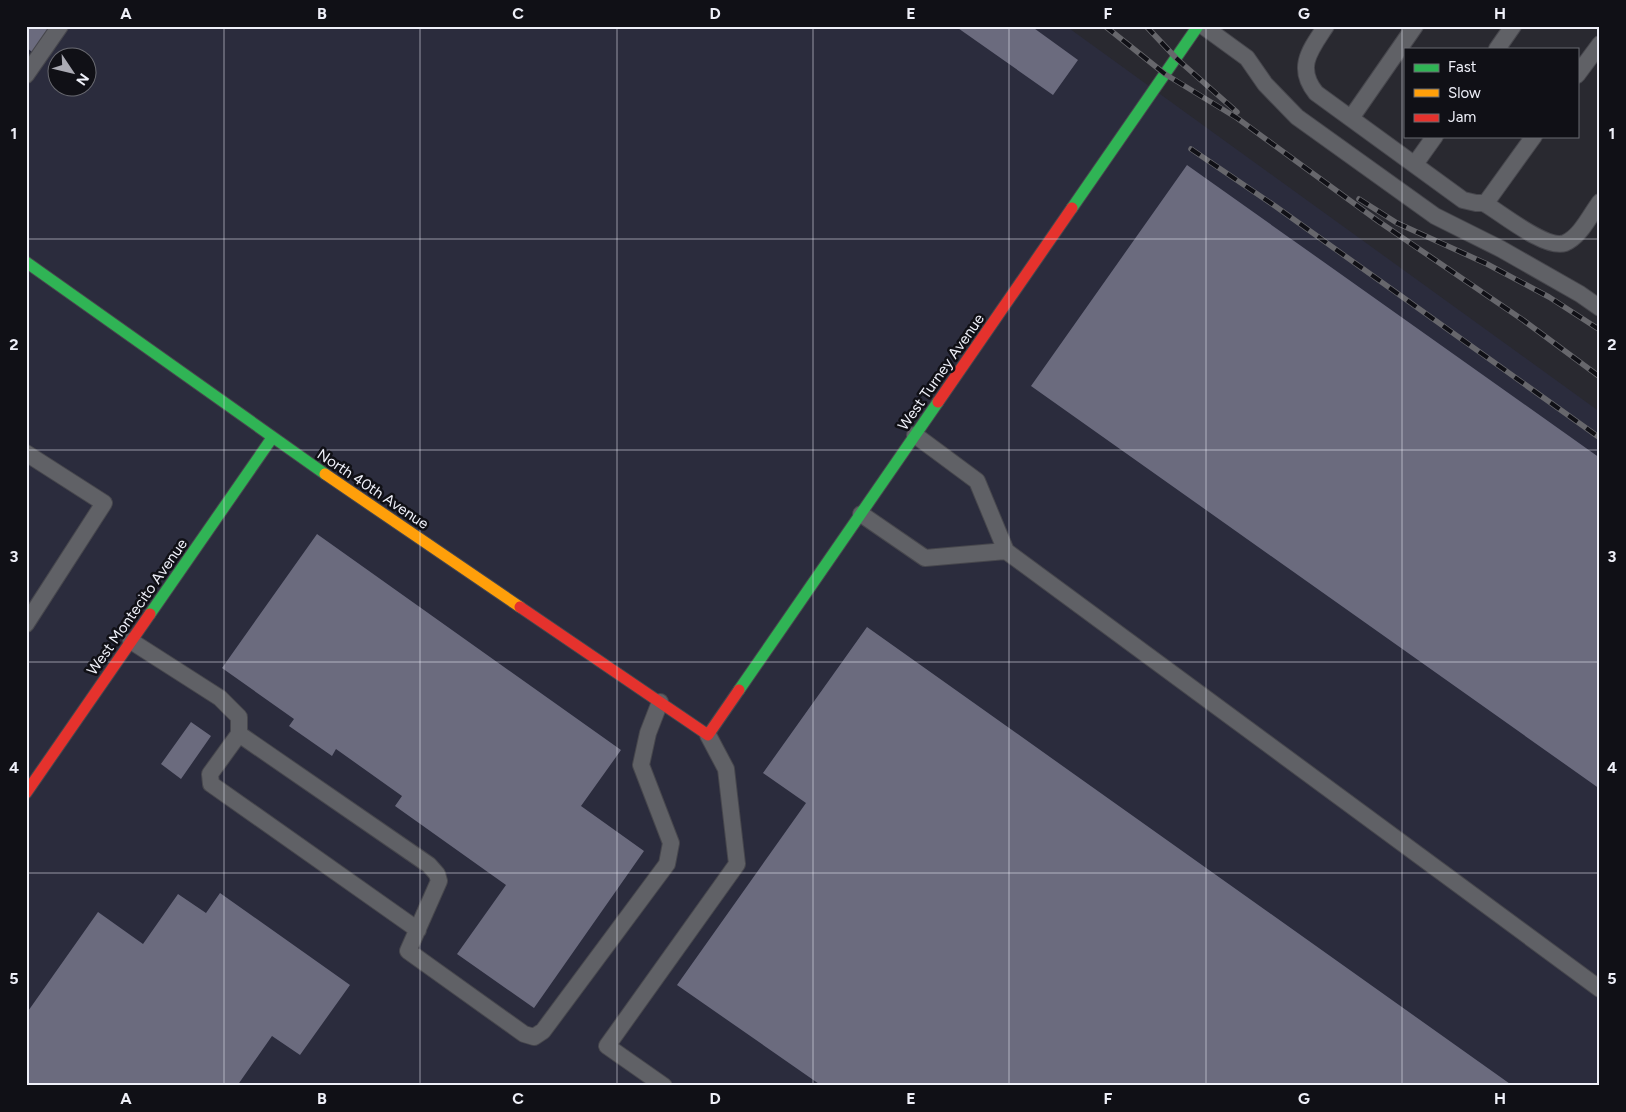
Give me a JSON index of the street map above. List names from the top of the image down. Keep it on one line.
{"streets":{"street":["West Turney Avenue","North 40th Avenue","West Montecito Avenue"]},"crossings":[["West Turney Avenue","North 40th Avenue"],["North 40th Avenue","West Montecito Avenue"]],"legend":["Fast","Slow","Jam"],"north":"bottom right","grid":{"columns":["A","B","C","D","E","F","G","H"],"rows":["1","2","3","4","5"]}}
